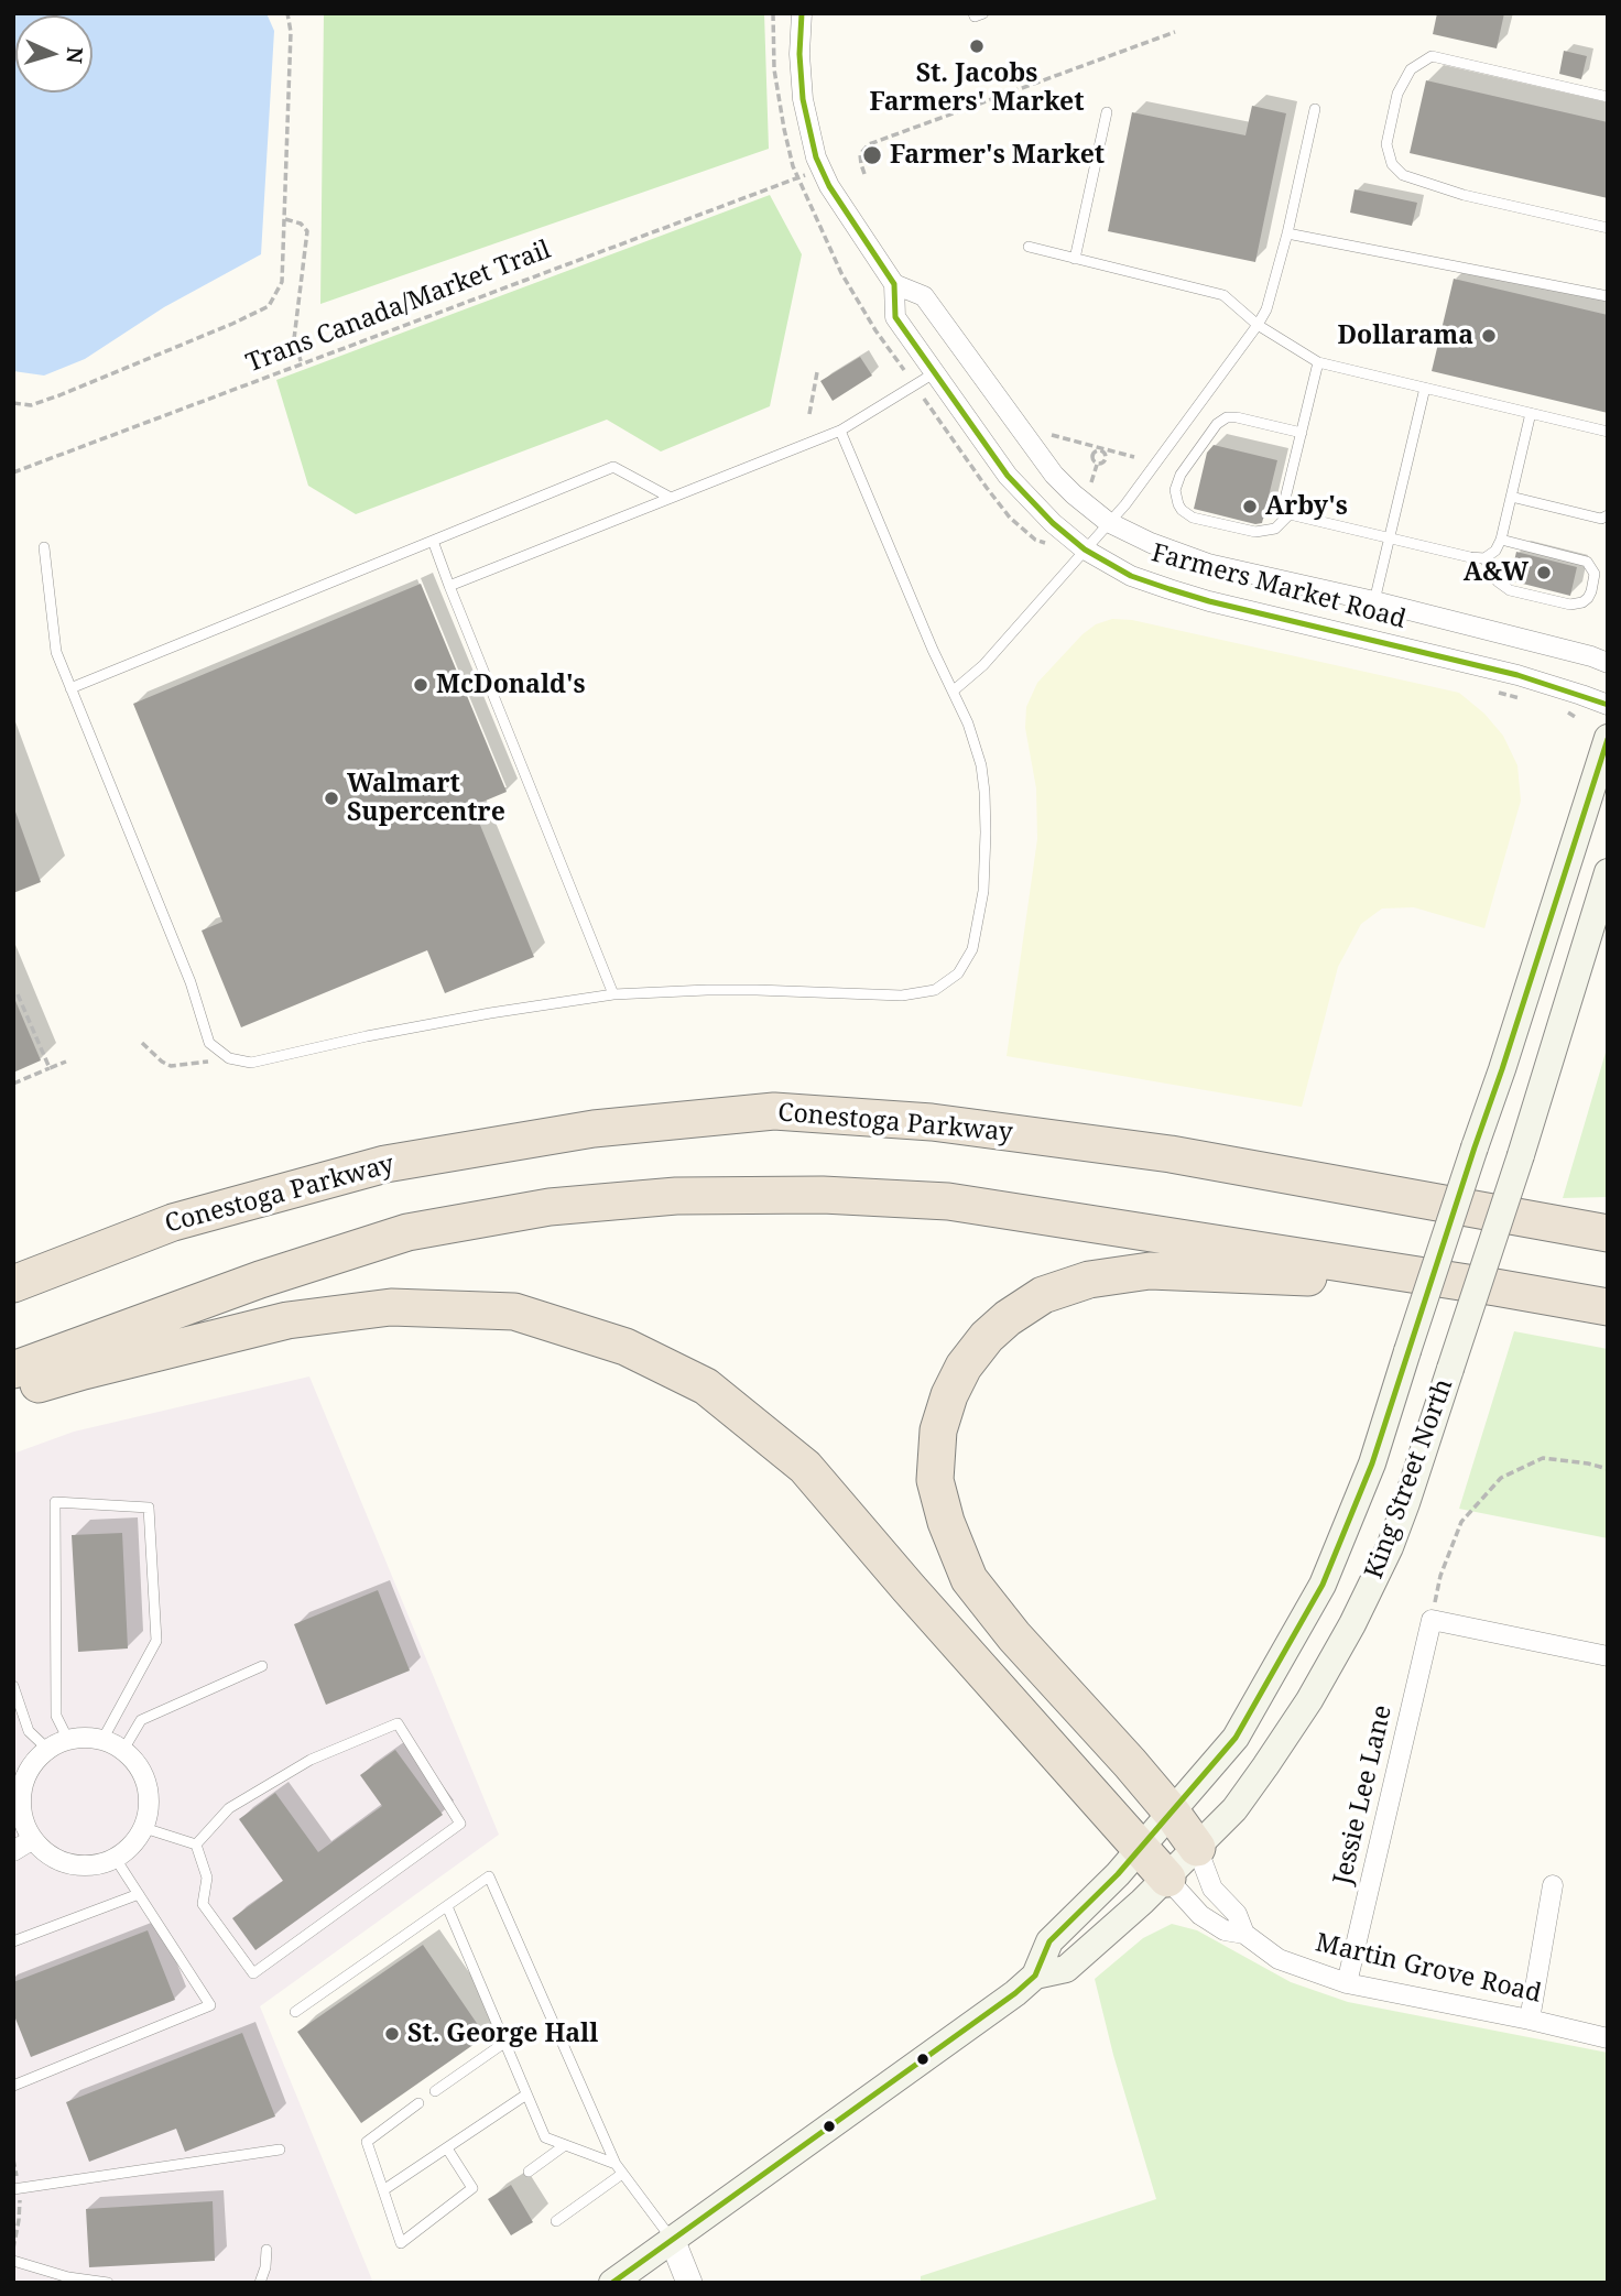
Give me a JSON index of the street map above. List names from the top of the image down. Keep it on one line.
{"streets":{"highway":["Conestoga Parkway"],"main road":["King Street North"],"street":["Farmers Market Road","Jessie Lee Lane","Martin Grove Road"],"path":["Trans Canada/Market Trail"]},"crossings":[["King Street North","Martin Grove Road"],["Jessie Lee Lane","Martin Grove Road"]],"places":["St. Jacobs Farmers' Market","Farmer's Market","Dollarama","Arby's","A&W","McDonald's","Walmart Supercentre","St. George Hall"],"north":"right"}
